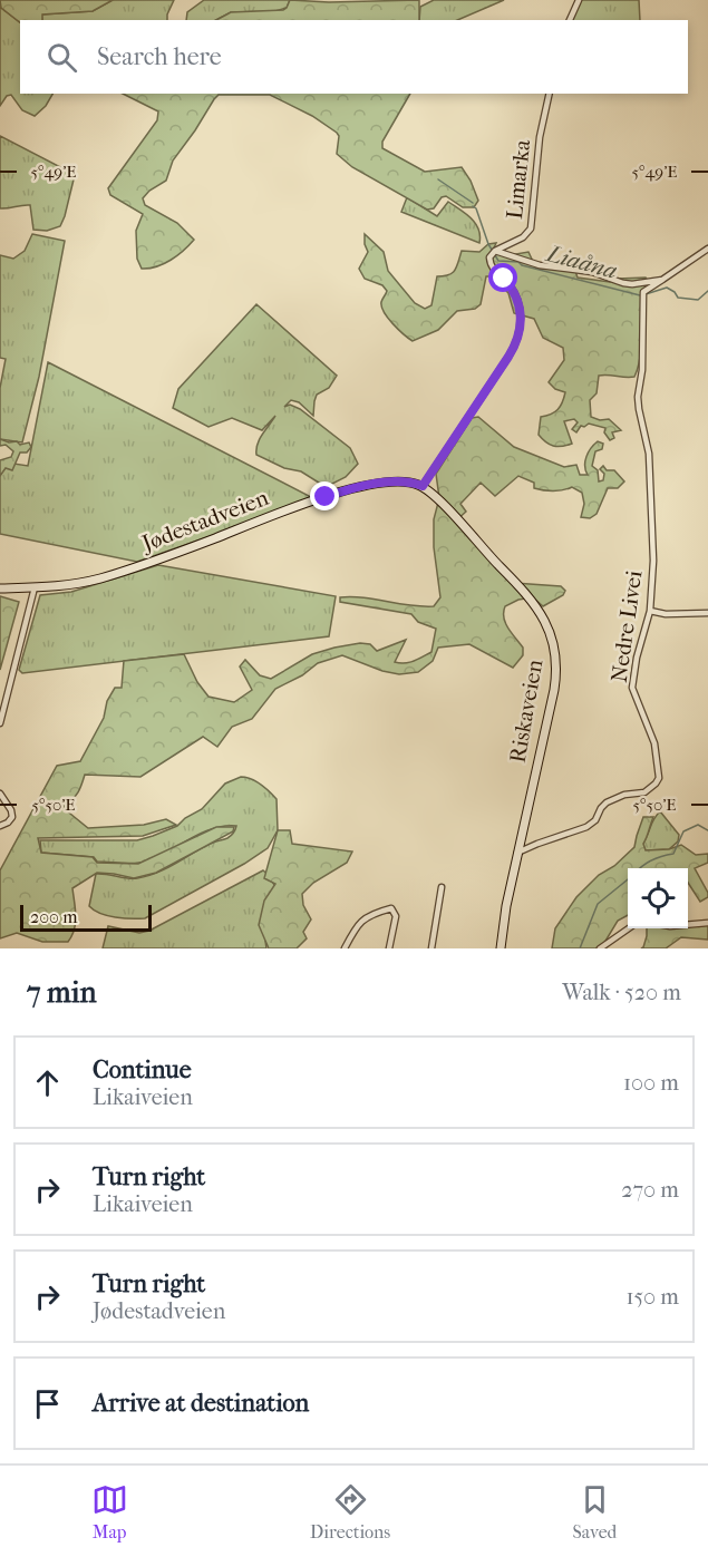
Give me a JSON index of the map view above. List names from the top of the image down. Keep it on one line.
{"streets":{"main road":["Jødestadveien","Riskaveien"],"street":["Limarka","Nedre Livei"]},"crossings":[["Jødestadveien","Riskaveien"],["Nedre Livei","Riskaveien"]],"water":["Liaåna"],"scale_bar":"200 m","page":{"search":"Search here","scale":"200 m","heading":["7 min","Walk · 520 m"],"list":[["Continue","Likaiveien","100 m"],["Turn right","Likaiveien","270 m"],["Turn right","Jødestadveien","150 m"],"Arrive at destination"],"nav":["Map","Directions","Saved"]},"coordinates":["5°49'E","5°50'E"]}
